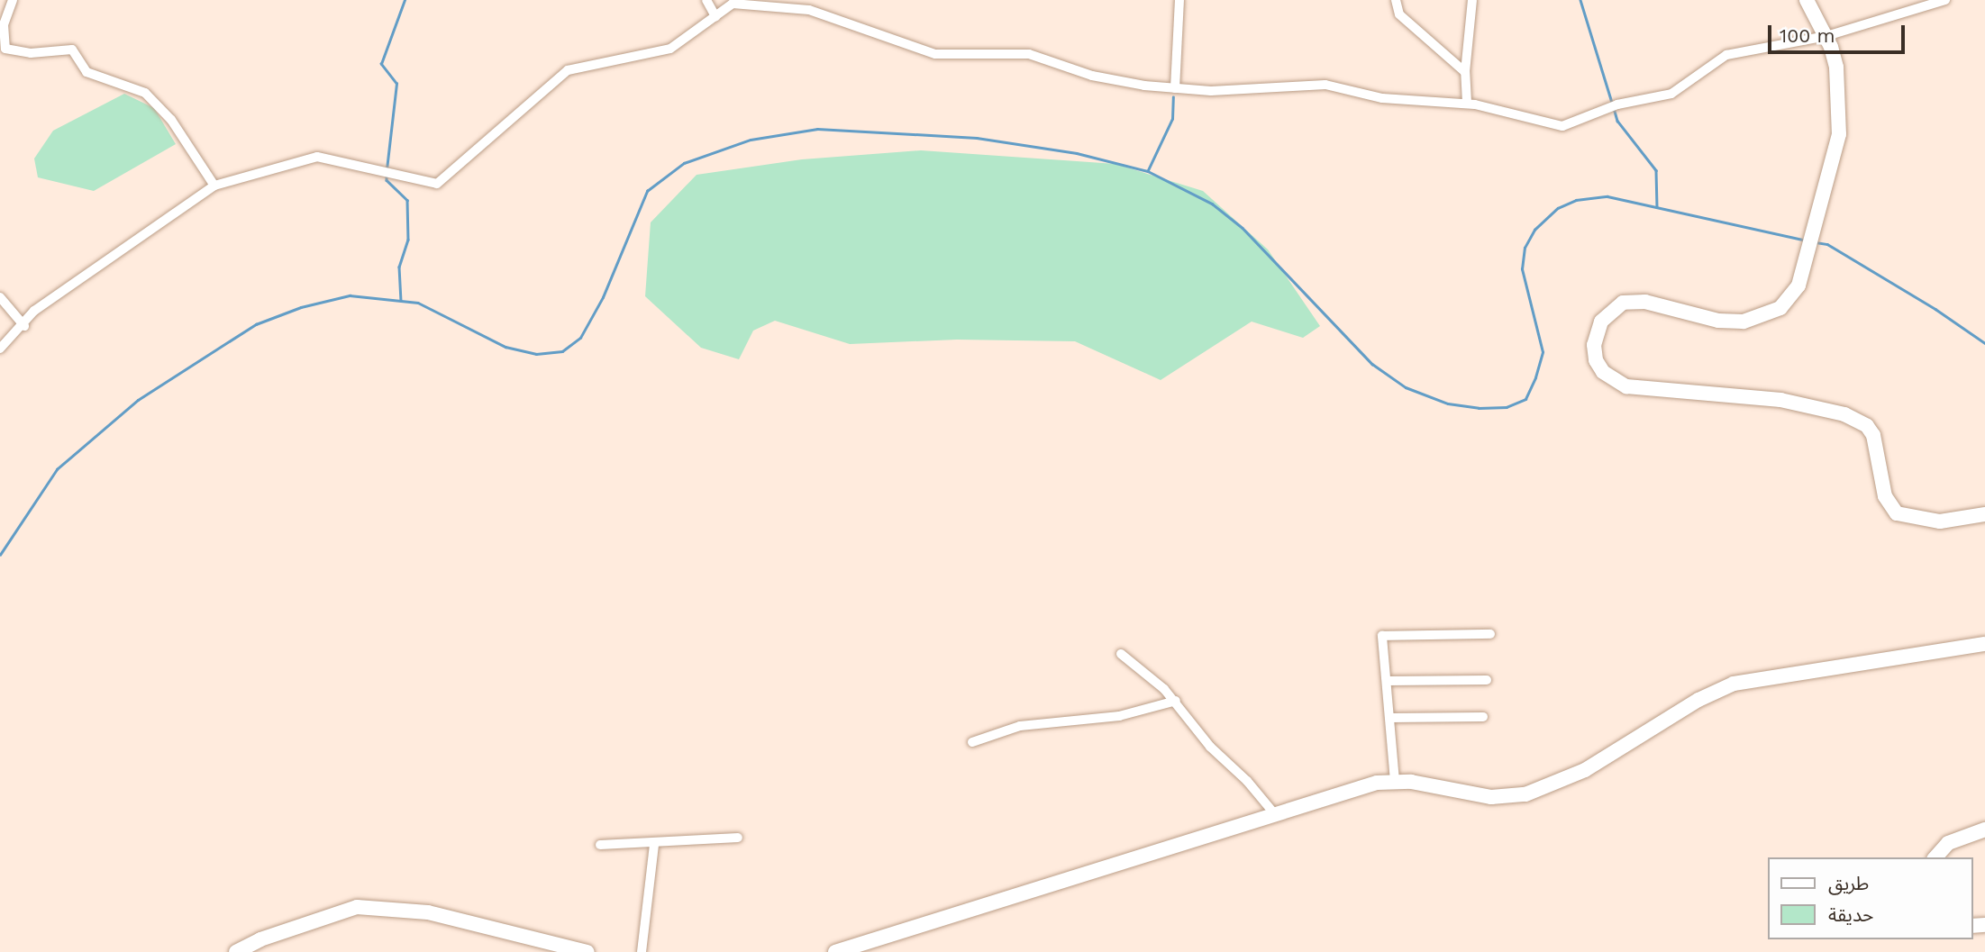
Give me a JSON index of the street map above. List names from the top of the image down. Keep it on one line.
{"legend":["طريق","حديقة"],"scale_bar":"100 m"}
